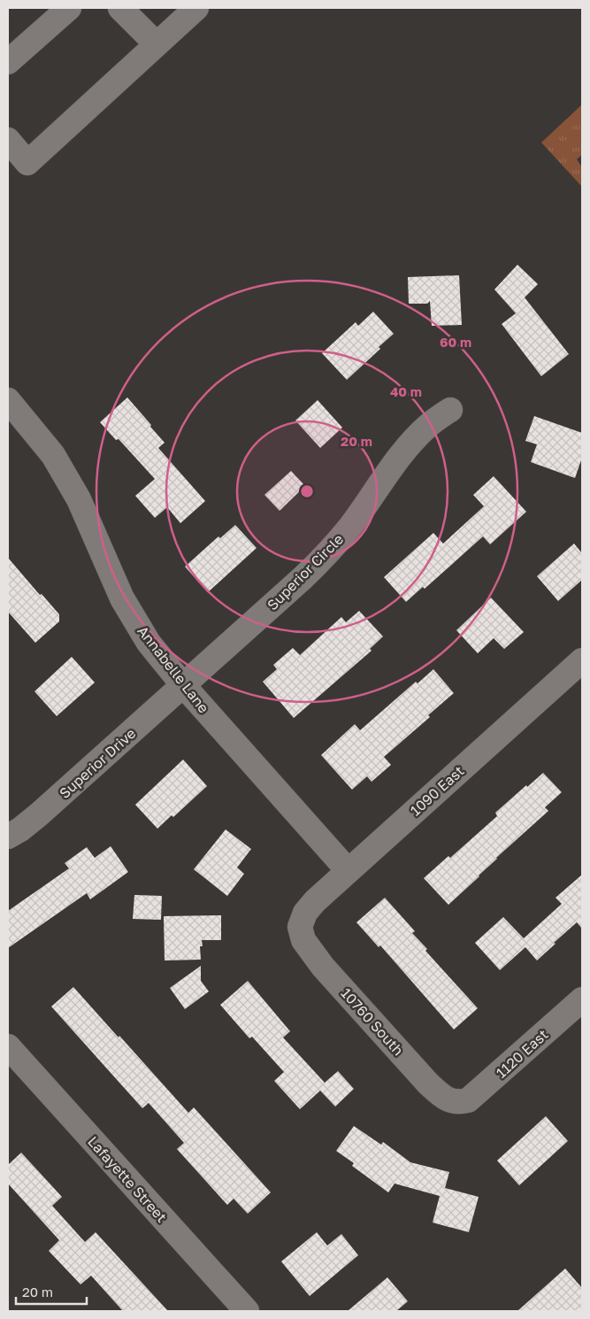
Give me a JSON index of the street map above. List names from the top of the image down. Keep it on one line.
{"streets":{"street":["Superior Circle","Annabelle Lane","Superior Drive","1090 East","10760 South","1120 East","Lafayette Street"]},"crossings":[["Superior Circle","Annabelle Lane"],["Superior Circle","Superior Drive"],["Annabelle Lane","Superior Drive"],["Annabelle Lane","1090 East"],["1090 East","10760 South"],["10760 South","1120 East"]],"scale_bar":"20 m","rings":["60 m","40 m","20 m"]}
